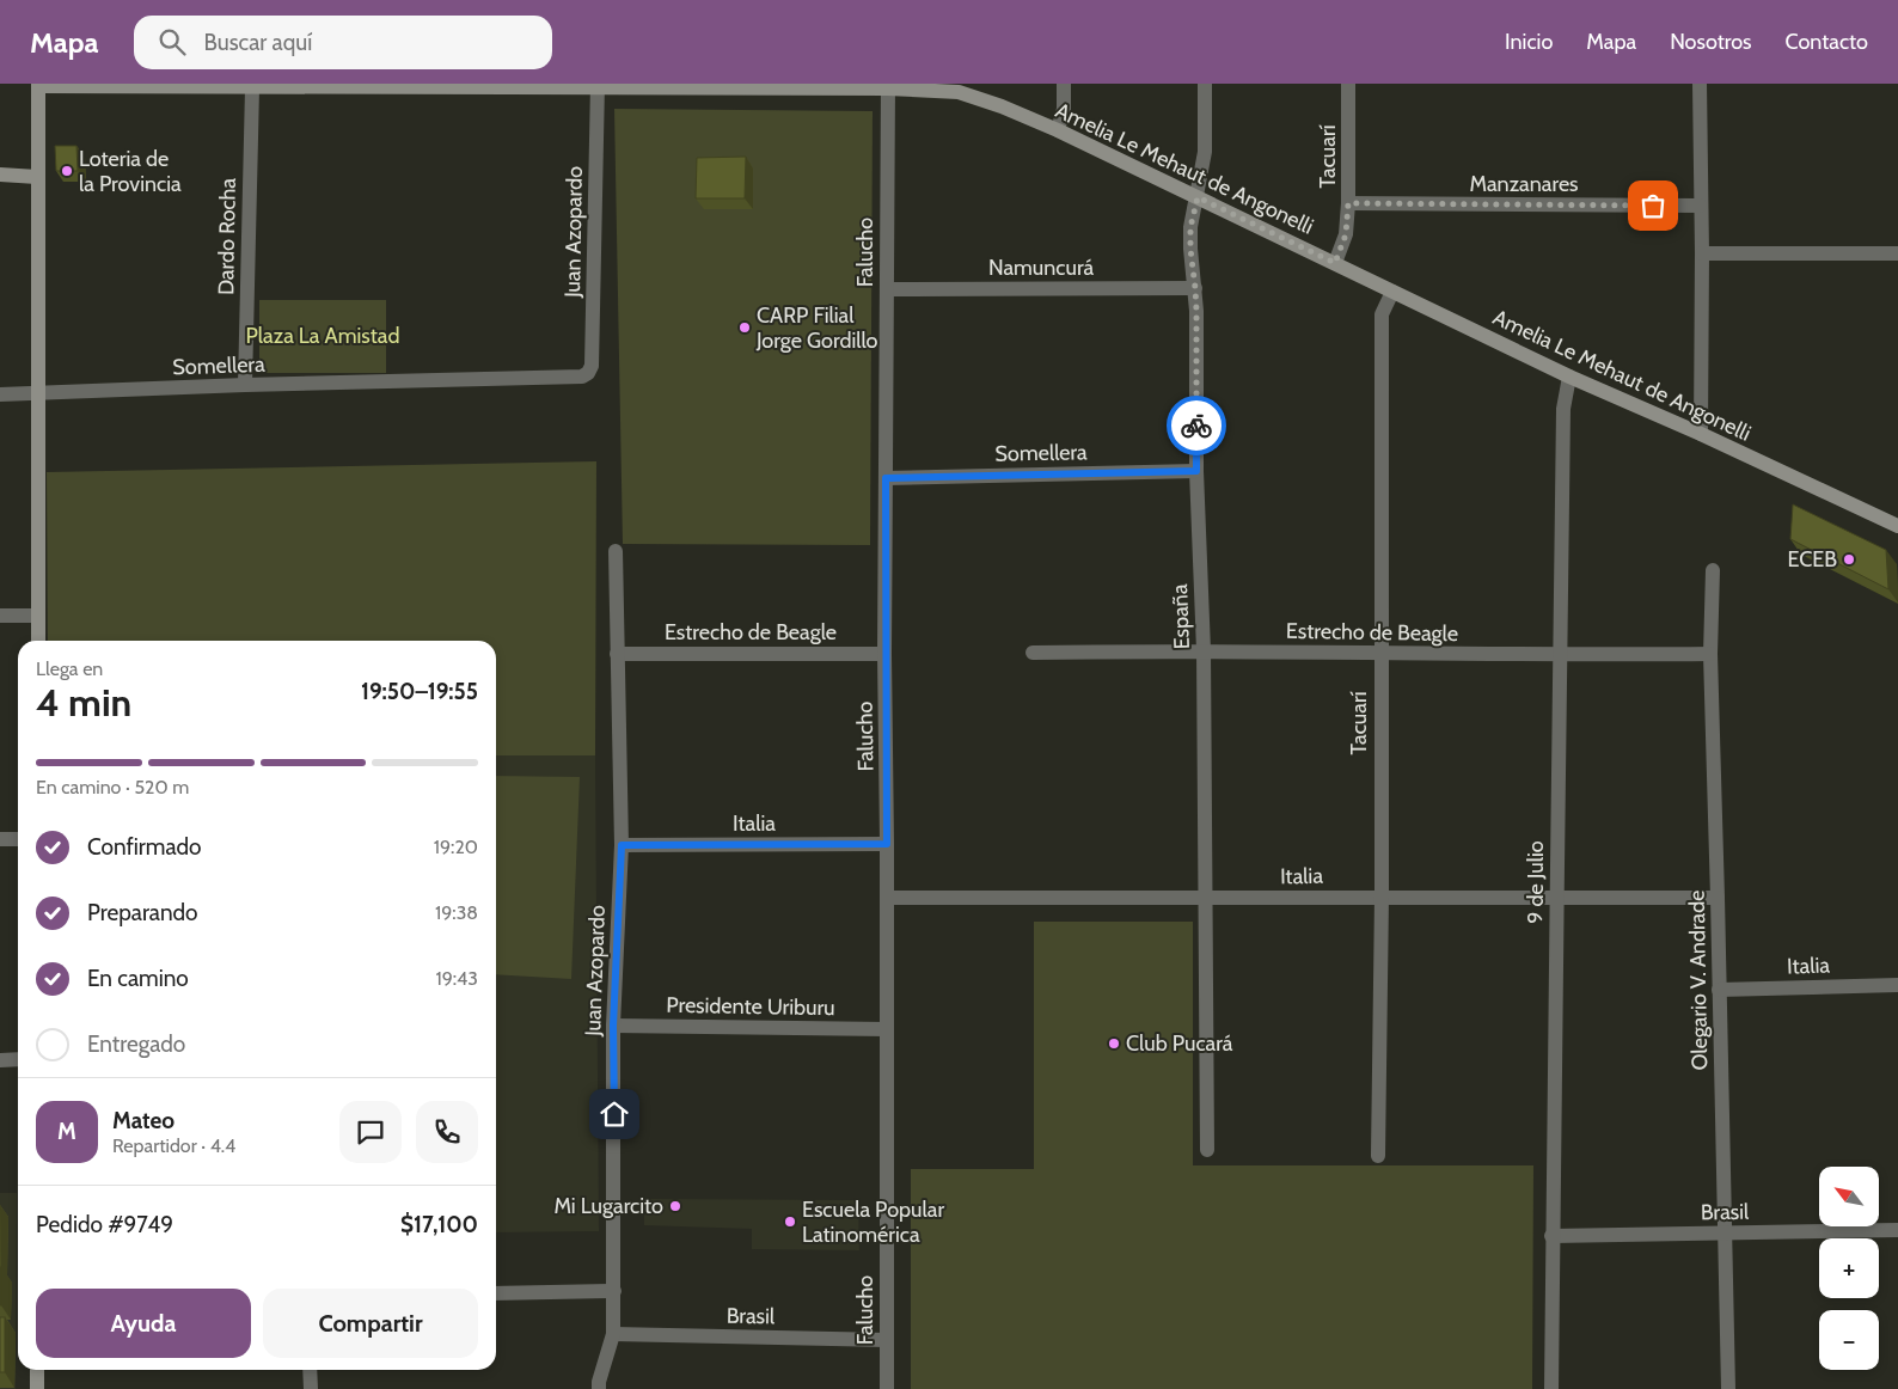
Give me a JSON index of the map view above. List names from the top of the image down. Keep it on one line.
{"streets":{"street":["Tacuarí","Amelia Le Mehaut de Angonelli","Manzanares","Juan Azopardo","Dardo Rocha","Falucho","Namuncurá","Somellera","España","Estrecho de Beagle","Italia","9 de Julio","Olegario V. Andrade","Presidente Uriburu","Brasil"]},"crossings":[["Tacuarí","Amelia Le Mehaut de Angonelli"],["Tacuarí","Manzanares"],["Tacuarí","Estrecho de Beagle"],["Tacuarí","Italia"],["Amelia Le Mehaut de Angonelli","Juan Azopardo"],["Amelia Le Mehaut de Angonelli","Dardo Rocha"],["Amelia Le Mehaut de Angonelli","Falucho"],["Amelia Le Mehaut de Angonelli","España"],["Amelia Le Mehaut de Angonelli","9 de Julio"],["Juan Azopardo","Somellera"],["Juan Azopardo","Estrecho de Beagle"],["Juan Azopardo","Italia"],["Juan Azopardo","Presidente Uriburu"],["Juan Azopardo","Brasil"],["Dardo Rocha","Somellera"],["Falucho","Namuncurá"],["Falucho","Somellera"],["Falucho","Estrecho de Beagle"],["Falucho","Italia"],["Falucho","Presidente Uriburu"],["Falucho","Brasil"],["Namuncurá","España"],["Somellera","España"],["España","Estrecho de Beagle"],["España","Italia"],["Estrecho de Beagle","9 de Julio"],["Estrecho de Beagle","Olegario V. Andrade"],["Italia","9 de Julio"],["Italia","Olegario V. Andrade"],["9 de Julio","Brasil"],["Olegario V. Andrade","Brasil"]],"parks":["Plaza La Amistad"],"places":["Loteria de la Provincia","CARP Filial Jorge Gordillo","ECEB","Club Pucará","Mi Lugarcito","Escuela Popular Latinomérica"],"north":"top left","page":{"header":"Mapa","search":"Buscar aquí","nav":["Inicio","Mapa","Nosotros","Contacto"],"heading":["4 min","Llega en","19:50–19:55"],"panel":["Mateo","Repartidor · 4.4","Pedido #9749","$17,100"],"bar":"En camino · 520 m","list":[["Confirmado","19:20"],["Preparando","19:38"],["En camino","19:43"],"Entregado"],"round":"M","map_buttons":["+","−"],"buttons":["Ayuda","Compartir"]}}
